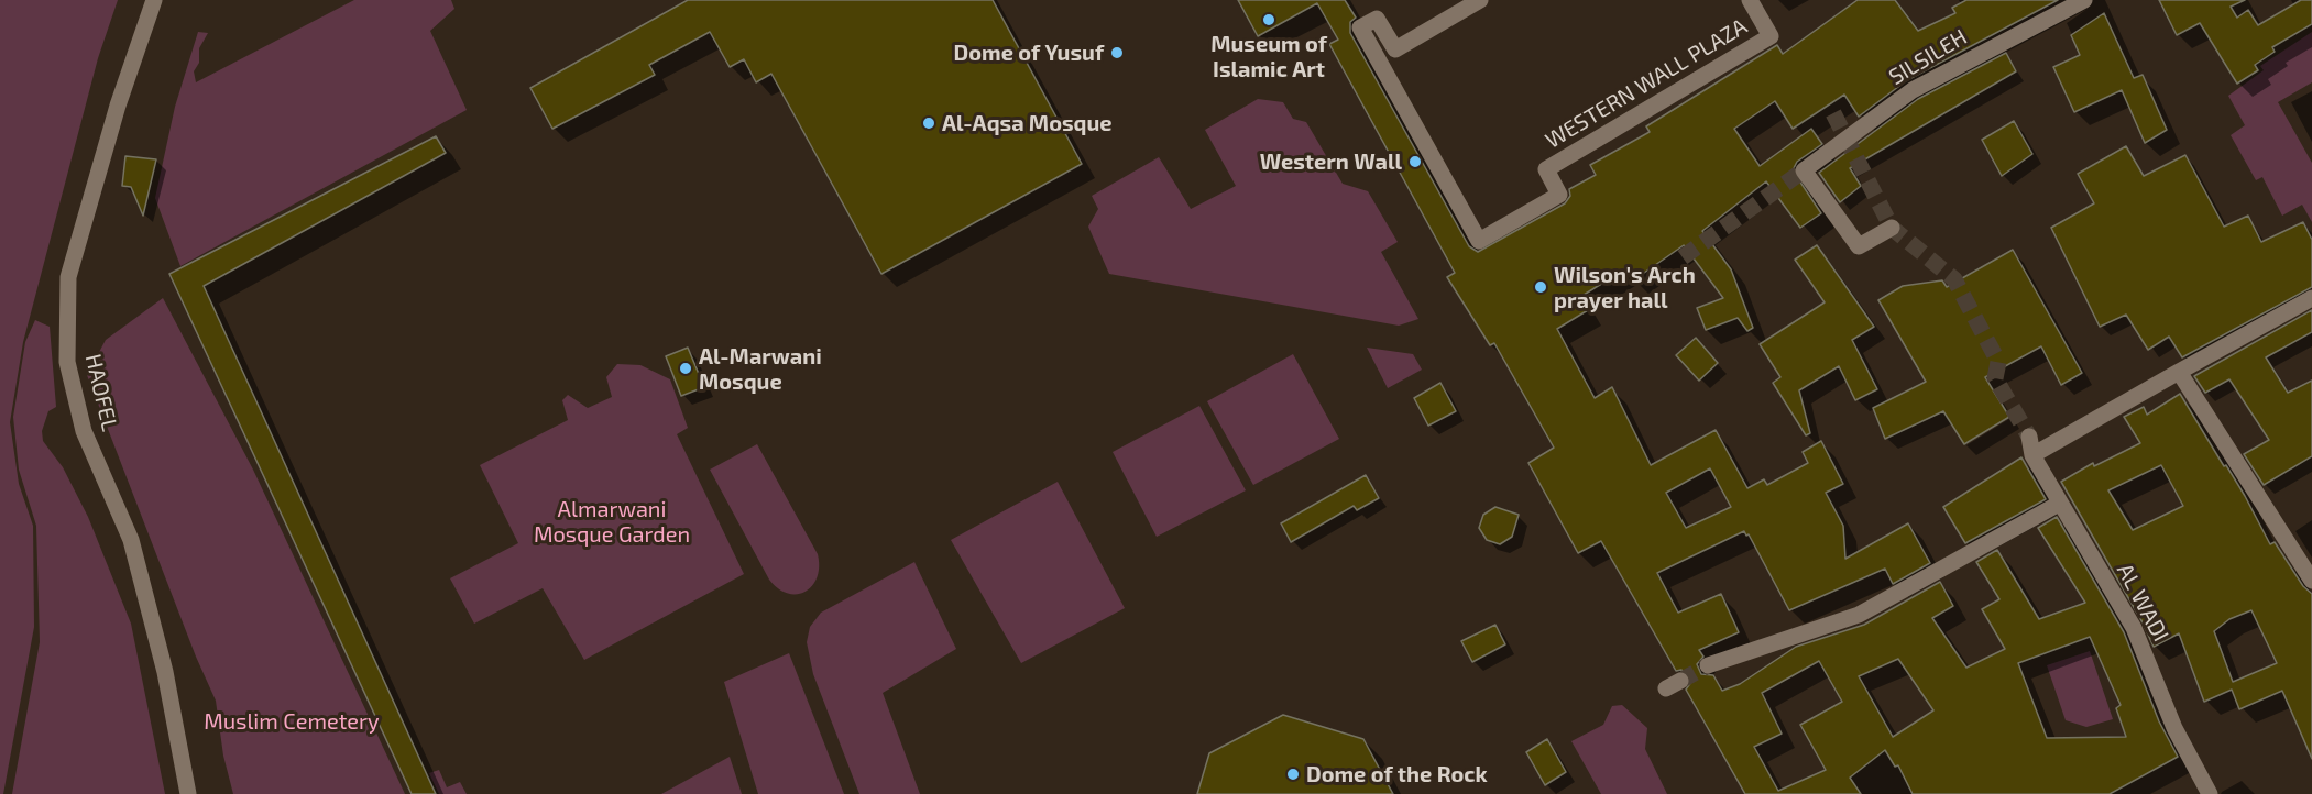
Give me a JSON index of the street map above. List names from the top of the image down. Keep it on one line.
{"streets":{"street":["SILSILEH","WESTERN WALL PLAZA","HAOFEL","AL WADI"]},"parks":["Almarwani Mosque Garden","Muslim Cemetery"],"places":["Museum of Islamic Art","Dome of Yusuf","Al-Aqsa Mosque","Western Wall","Wilson's Arch prayer hall","Al-Marwani Mosque","Dome of the Rock"]}
